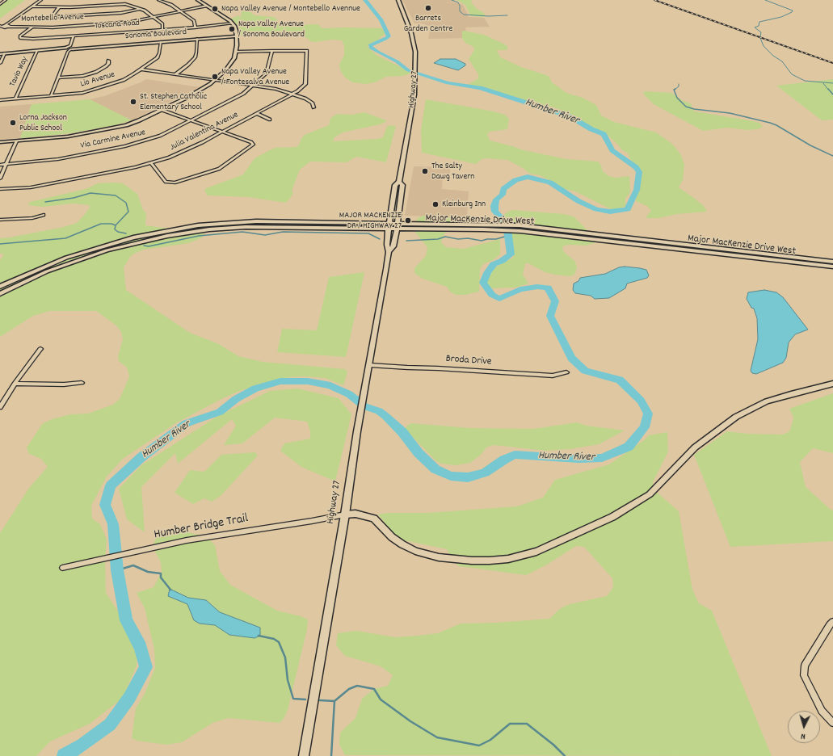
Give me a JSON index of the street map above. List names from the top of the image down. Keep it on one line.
{"streets":{"main road":["Highway 27","Major MacKenzie Drive West"],"street":["Montebello Avenue","Toscana Road","Sonoma Boulevard","Tavio Way","Lio Avenue","Julia Valentina Avenue","Via Carmine Avenue","Broda Drive","Humber Bridge Trail"]},"crossings":[["Montebello Avenue","Toscana Road"],["Sonoma Boulevard","Lio Avenue"],["Tavio Way","Lio Avenue"],["Highway 27","Major MacKenzie Drive West"],["Highway 27","Broda Drive"],["Highway 27","Humber Bridge Trail"],["Julia Valentina Avenue","Via Carmine Avenue"]],"water":["Humber River"],"places":["Barrets Garden Centre","Napa Valley Avenue / Montebello Avennue","Napa Valley Avenue / Sonoma Boulevard","Napa Valley Avenue / Fontesalva Avenue","St. Stephen Catholic Elementary School","Lorna Jackson Public School","The Salty Dawg Tavern","Kleinburg Inn","MAJOR MACKENZIE DR / HIGHWAY 27"],"north":"bottom"}
